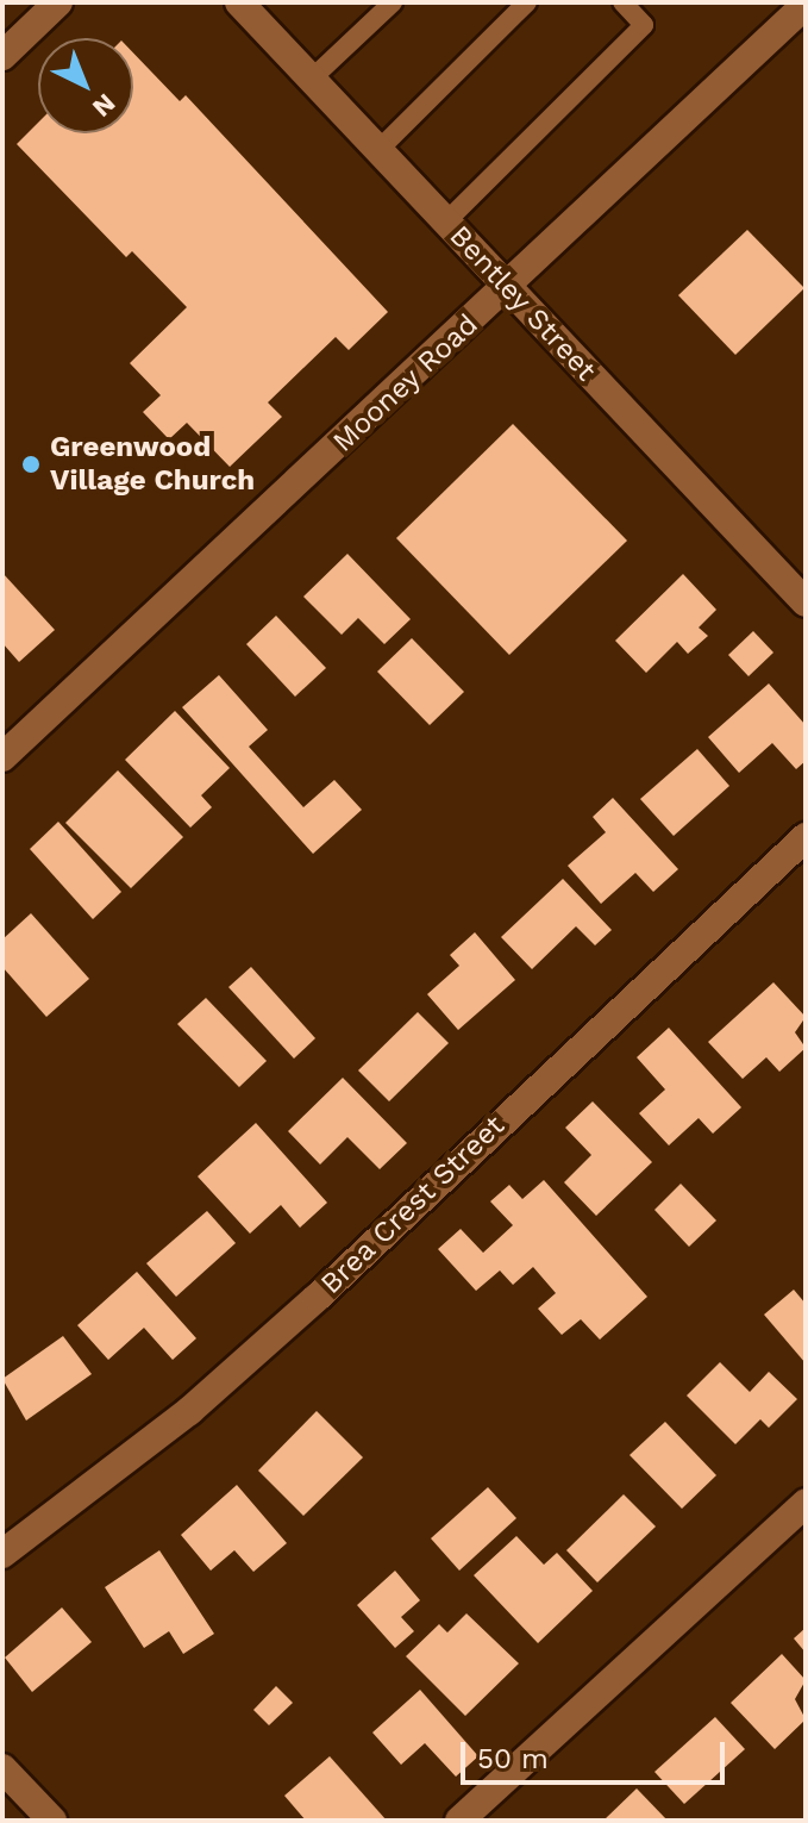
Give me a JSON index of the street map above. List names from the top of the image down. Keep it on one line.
{"streets":{"street":["Bentley Street","Mooney Road","Brea Crest Street"]},"crossings":[["Bentley Street","Mooney Road"]],"places":["Greenwood Village Church"],"scale_bar":"50 m","north":"bottom right"}
